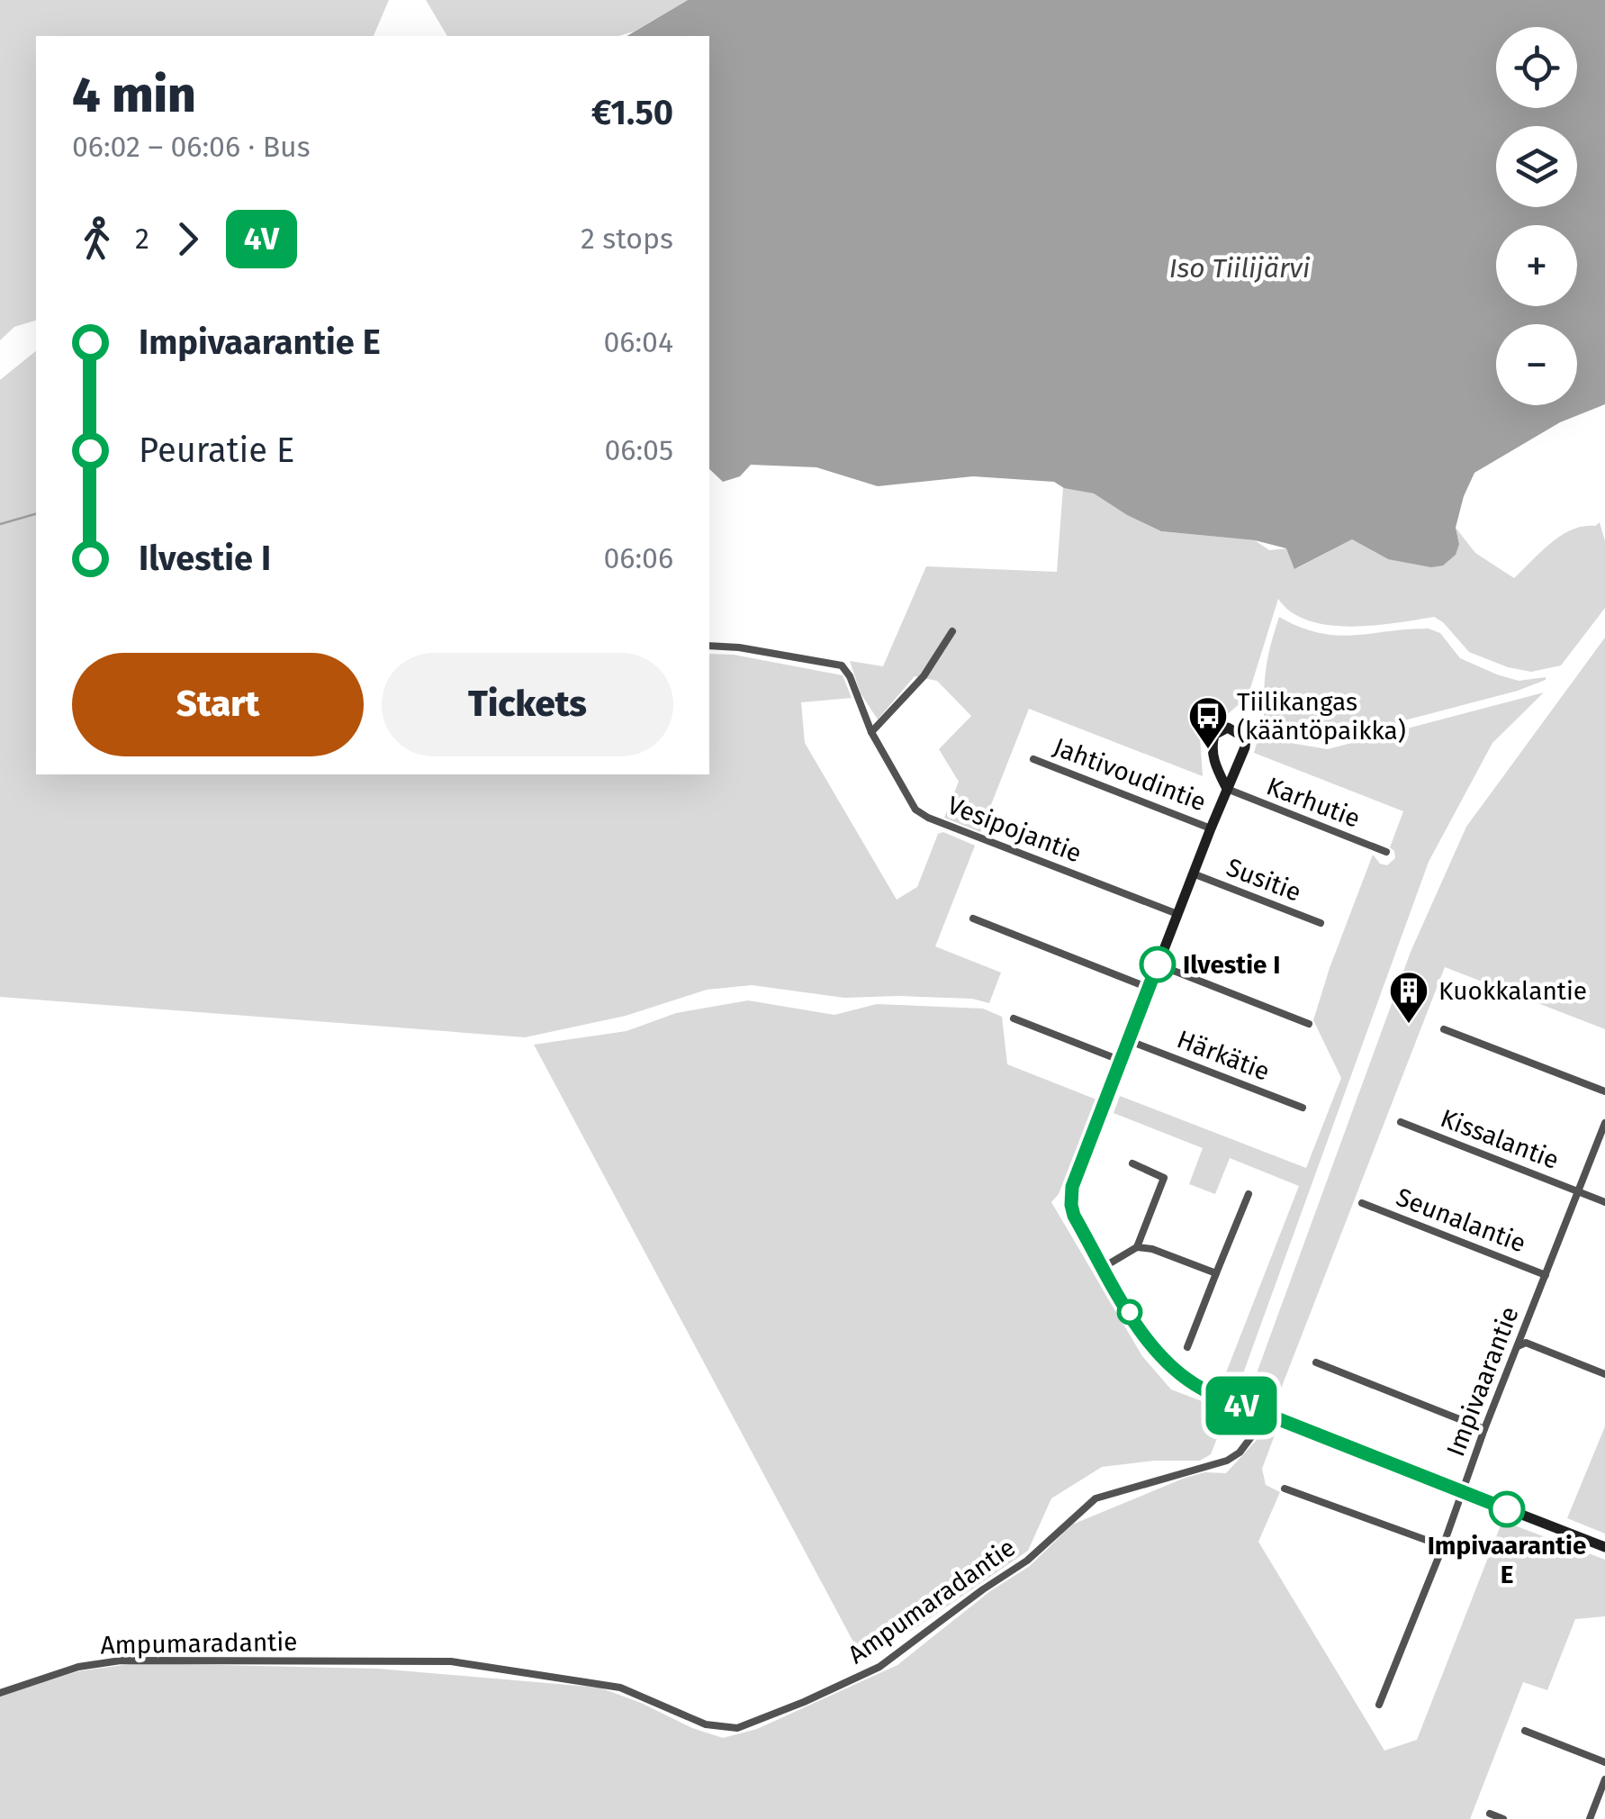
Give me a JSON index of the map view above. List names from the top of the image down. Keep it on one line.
{"streets":{"street":["Jahtivoudintie","Karhutie","Vesipojantie","Susitie","Härkätie","Kissalantie","Seunalantie","Impivaarantie","Ampumaradantie"]},"crossings":[["Kissalantie","Impivaarantie"],["Seunalantie","Impivaarantie"]],"water":["Iso Tiilijärvi"],"places":{"bus stop":["Tiilikangas (kääntöpaikka)"],"other":["Ilvestie I","Impivaarantie E"],"building":["Kuokkalantie"]},"lines":["bus line 4V"],"page":{"on_map":"4V","map_buttons":["+","−"],"heading":["4 min","06:02 – 06:06 · Bus","€1.50"],"legs":["2","4V","2 stops"],"list":[{"name":"Impivaarantie E","value":"06:04"},{"name":"Peuratie E","value":"06:05"},{"name":"Ilvestie I","value":"06:06"}],"buttons":["Start","Tickets"]}}
